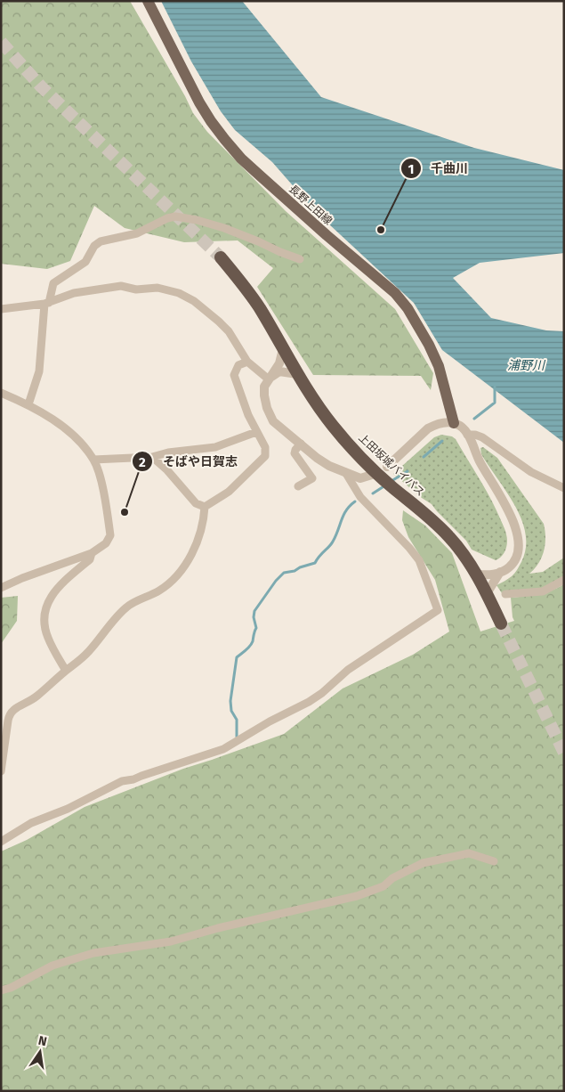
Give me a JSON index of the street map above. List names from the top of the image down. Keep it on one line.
{"streets":{"highway":["上田坂城バイパス"],"main road":["長野上田線"]},"water":["浦野川"],"places":["千曲川","そばや日賀志"],"north":"top"}
